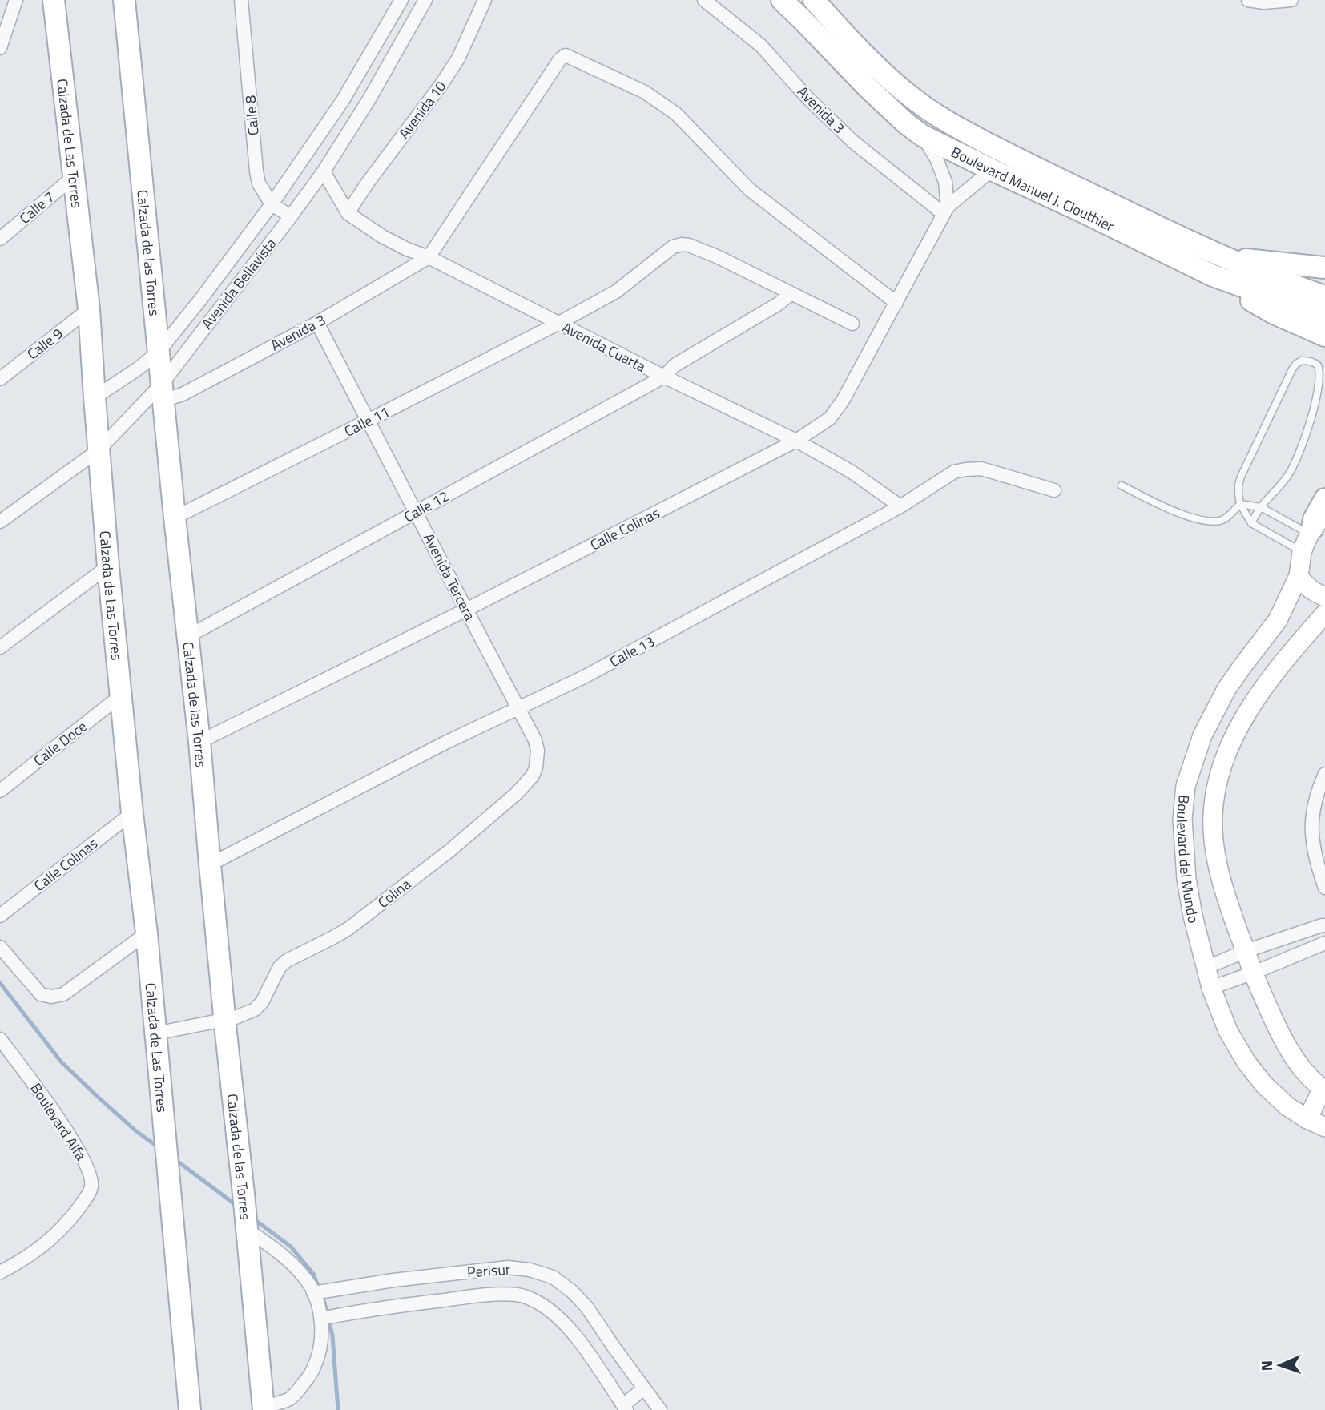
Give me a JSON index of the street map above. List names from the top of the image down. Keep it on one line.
{"streets":{"main road":["Calzada de Las Torres","Boulevard Manuel J. Clouthier","Calzada de las Torres"],"street":["Avenida 10","Avenida 3","Calle 8","Calle 7","Avenida Bellavista","Calle 9","Avenida Cuarta","Calle 11","Calle 12","Calle Colinas","Avenida Tercera","Calle 13","Calle Doce","Boulevard del Mundo","Colina","Boulevard Alfa","Perisur"]},"crossings":[["Avenida 10","Avenida Cuarta"],["Avenida 3","Calzada de las Torres"],["Avenida 3","Avenida Bellavista"],["Avenida 3","Avenida Cuarta"],["Avenida 3","Calle Colinas"],["Avenida 3","Avenida Tercera"],["Calle 8","Avenida Bellavista"],["Calzada de Las Torres","Calle 7"],["Calzada de Las Torres","Avenida Bellavista"],["Calzada de Las Torres","Calle 9"],["Calzada de Las Torres","Calle Colinas"],["Calzada de Las Torres","Calle Doce"],["Calzada de Las Torres","Colina"],["Boulevard Manuel J. Clouthier","Calle Colinas"],["Calzada de las Torres","Avenida Bellavista"],["Calzada de las Torres","Calle 11"],["Calzada de las Torres","Calle 12"],["Calzada de las Torres","Calle Colinas"],["Calzada de las Torres","Calle 13"],["Calzada de las Torres","Colina"],["Avenida Bellavista","Avenida Cuarta"],["Avenida Cuarta","Calle 11"],["Avenida Cuarta","Calle 12"],["Avenida Cuarta","Calle Colinas"],["Avenida Cuarta","Calle 13"],["Calle 11","Calle 12"],["Calle 11","Avenida Tercera"],["Calle 12","Avenida Tercera"],["Calle Colinas","Avenida Tercera"],["Avenida Tercera","Calle 13"],["Avenida Tercera","Colina"]],"north":"left"}
